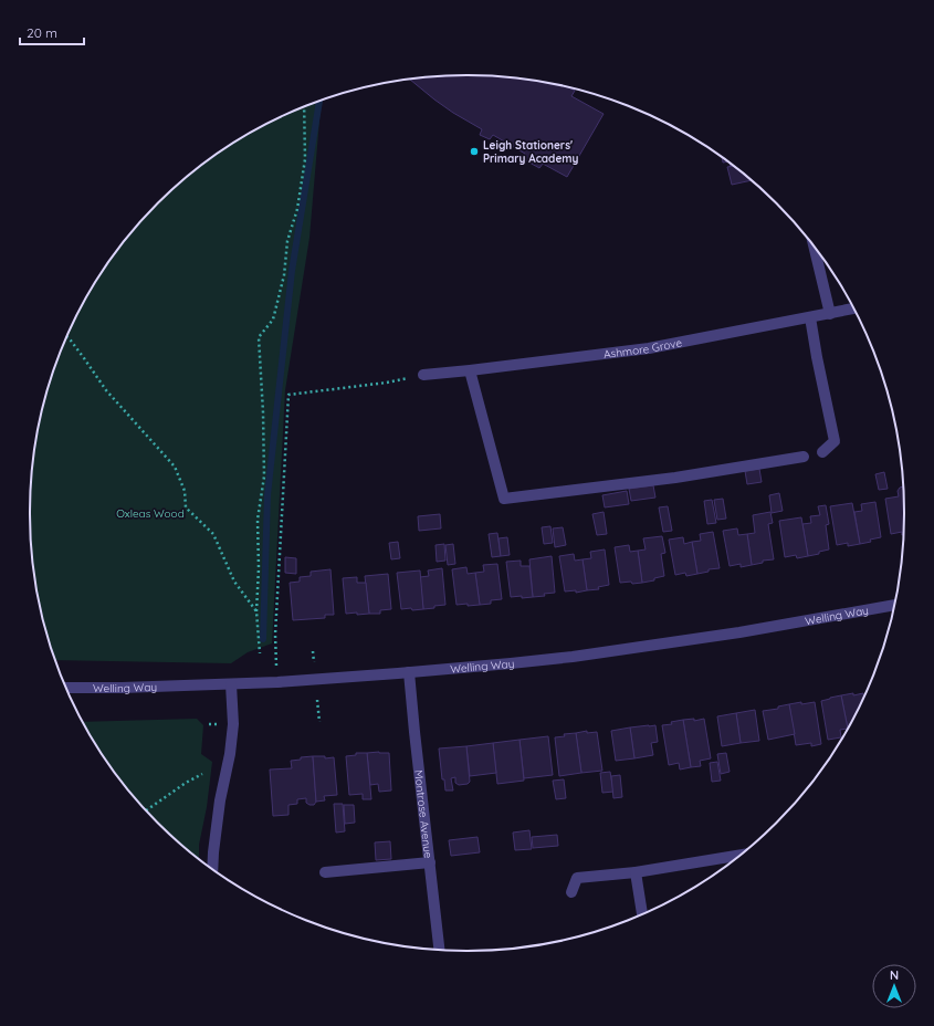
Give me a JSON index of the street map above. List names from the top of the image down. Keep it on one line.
{"streets":{"street":["Ashmore Grove","Welling Way","Montrose Avenue"]},"crossings":[["Welling Way","Montrose Avenue"]],"parks":["Oxleas Wood"],"places":["Leigh Stationers' Primary Academy"],"scale_bar":"20 m","north":"top"}
